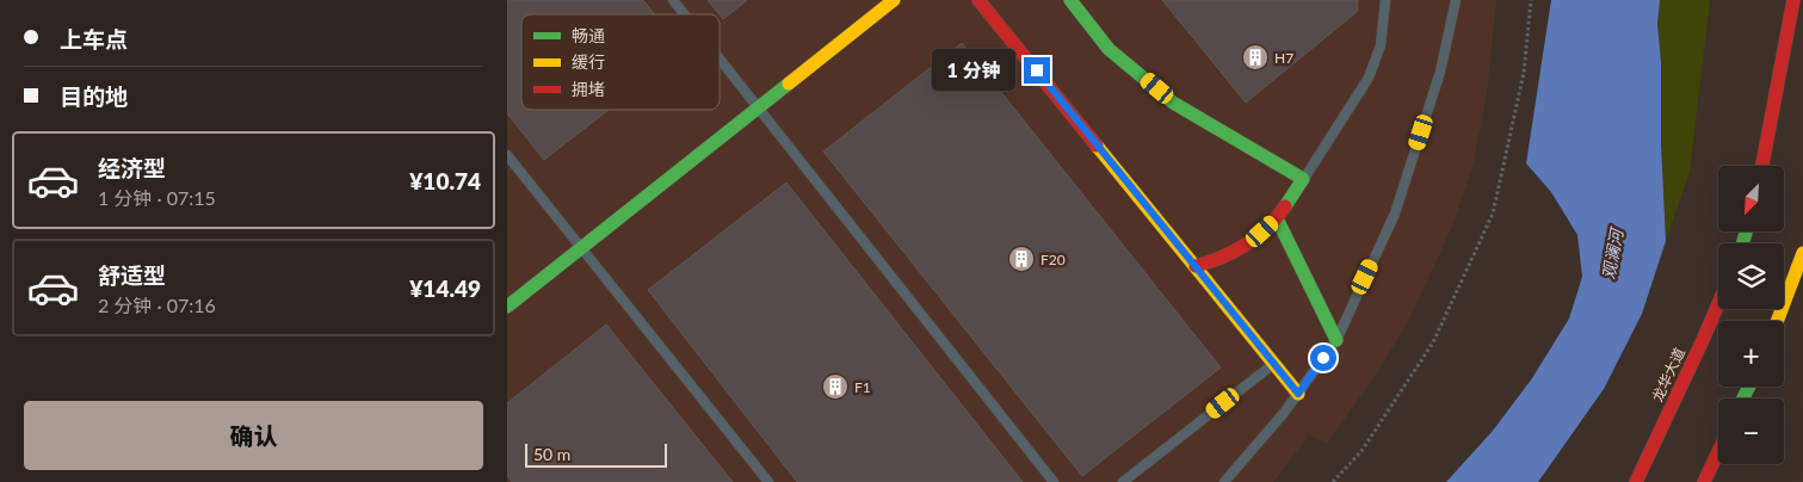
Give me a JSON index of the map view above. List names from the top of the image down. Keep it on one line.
{"streets":{"street":["龙华大道"]},"water":["观澜河"],"places":{"building":["H7","F20","F1"]},"legend":["畅通","缓行","拥堵"],"scale_bar":"50 m","north":"bottom left","page":{"banner":["上车点","目的地"],"bubble":"1 分钟","list":[{"name":"经济型","note":"1 分钟 · 07:15","value":"¥10.74"},{"name":"舒适型","note":"2 分钟 · 07:16","value":"¥14.49"}],"map_buttons":["+","−"],"buttons":"确认","scale":"50 m"}}
